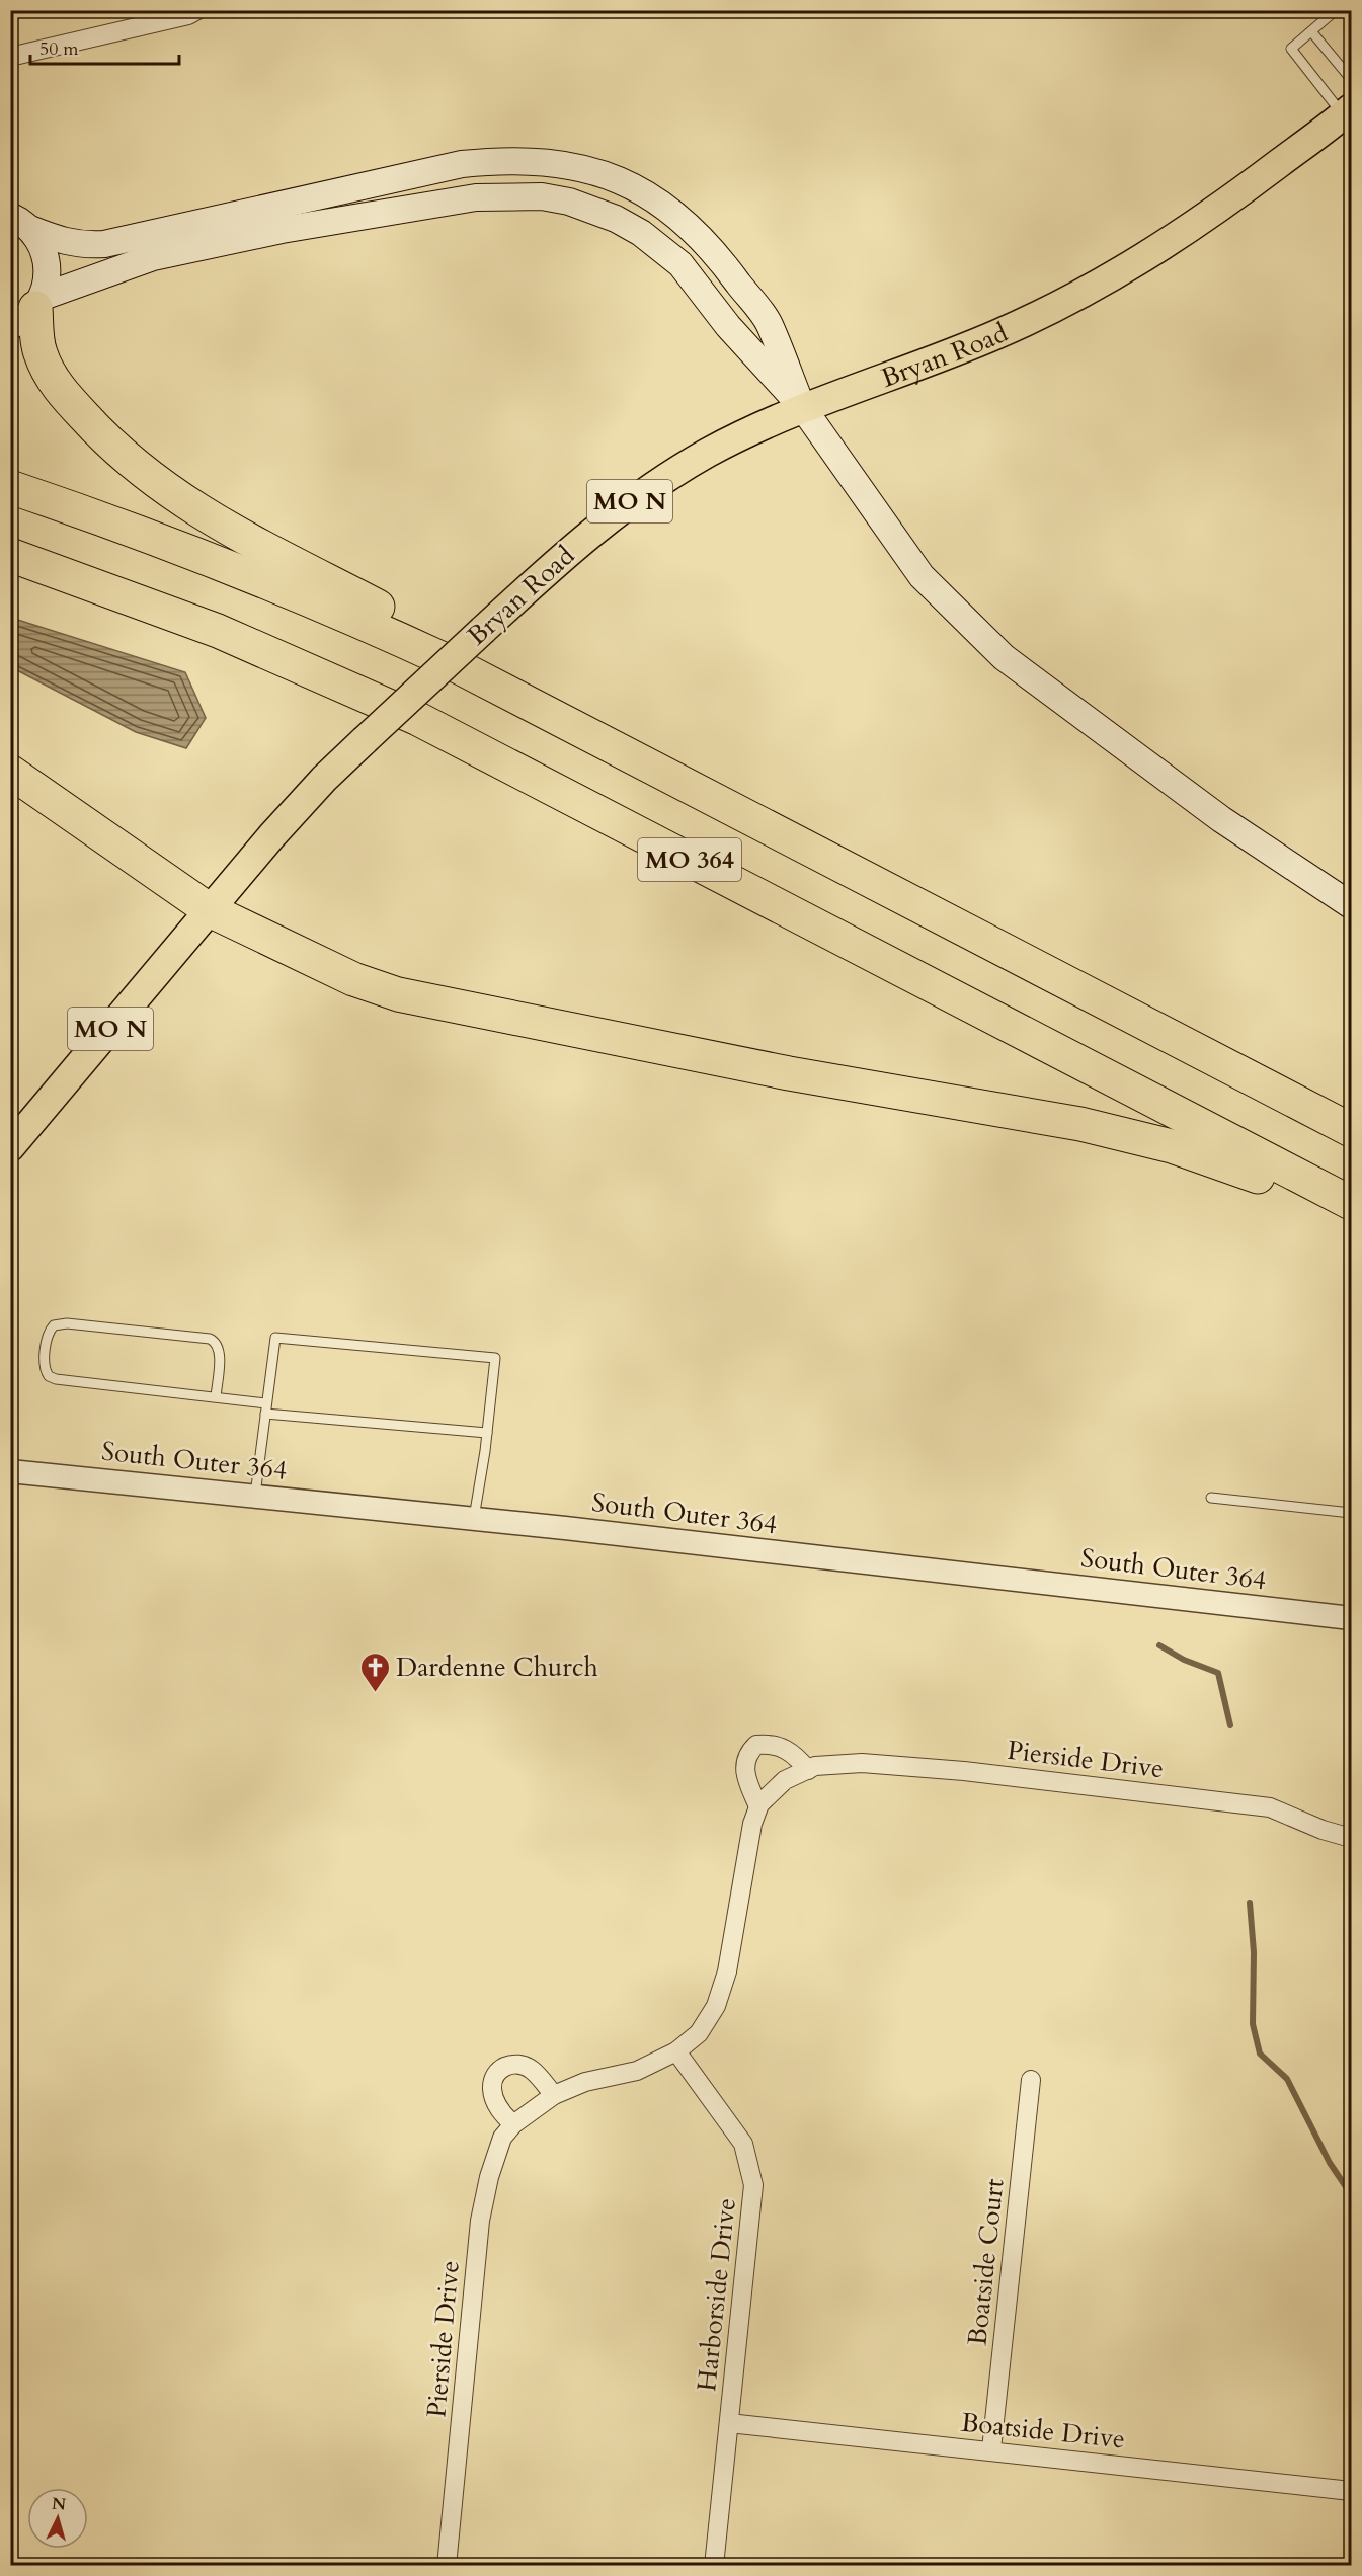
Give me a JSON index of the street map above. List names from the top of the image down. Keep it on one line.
{"streets":{"highway":["MO 364"],"main road":["Bryan Road","MO N"],"street":["South Outer 364","Pierside Drive","Boatside Court","Harborside Drive","Boatside Drive"]},"crossings":[["Pierside Drive","Harborside Drive"],["Boatside Court","Boatside Drive"],["Harborside Drive","Boatside Drive"]],"places":{"church":["Dardenne Church"]},"scale_bar":"50 m","north":"top"}
